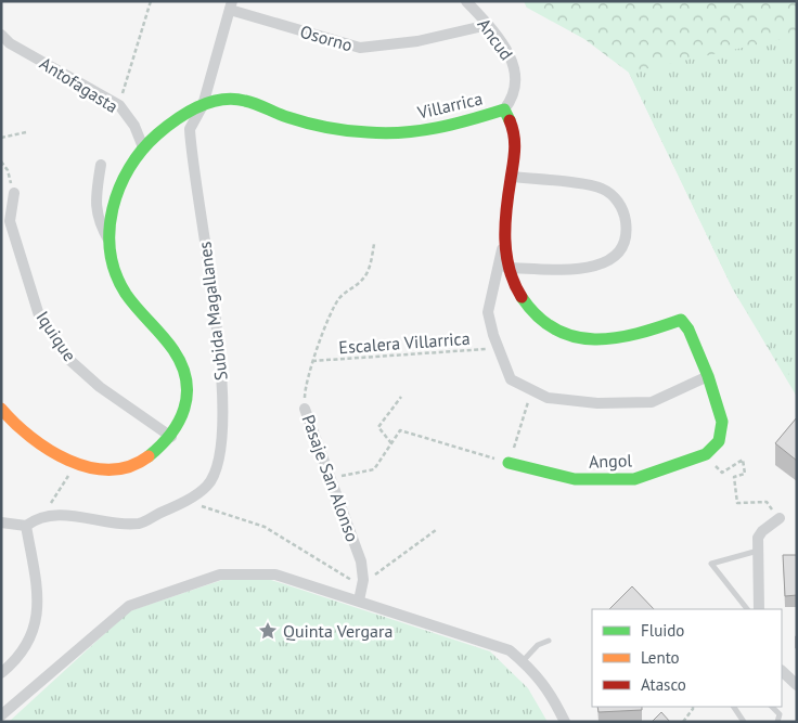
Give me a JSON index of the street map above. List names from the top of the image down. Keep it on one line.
{"streets":{"street":["Osorno","Ancud","Antofagasta","Villarrica","Subida Magallanes","Iquique","Angol","Pasaje San Alonso"],"path":["Escalera Villarrica"]},"crossings":[["Osorno","Ancud"],["Osorno","Subida Magallanes"],["Ancud","Villarrica"],["Antofagasta","Villarrica"],["Villarrica","Subida Magallanes"],["Villarrica","Iquique"],["Villarrica","Angol"],["Escalera Villarrica","Pasaje San Alonso"]],"places":{"place":["Quinta Vergara"]},"legend":["Fluido","Lento","Atasco"]}
